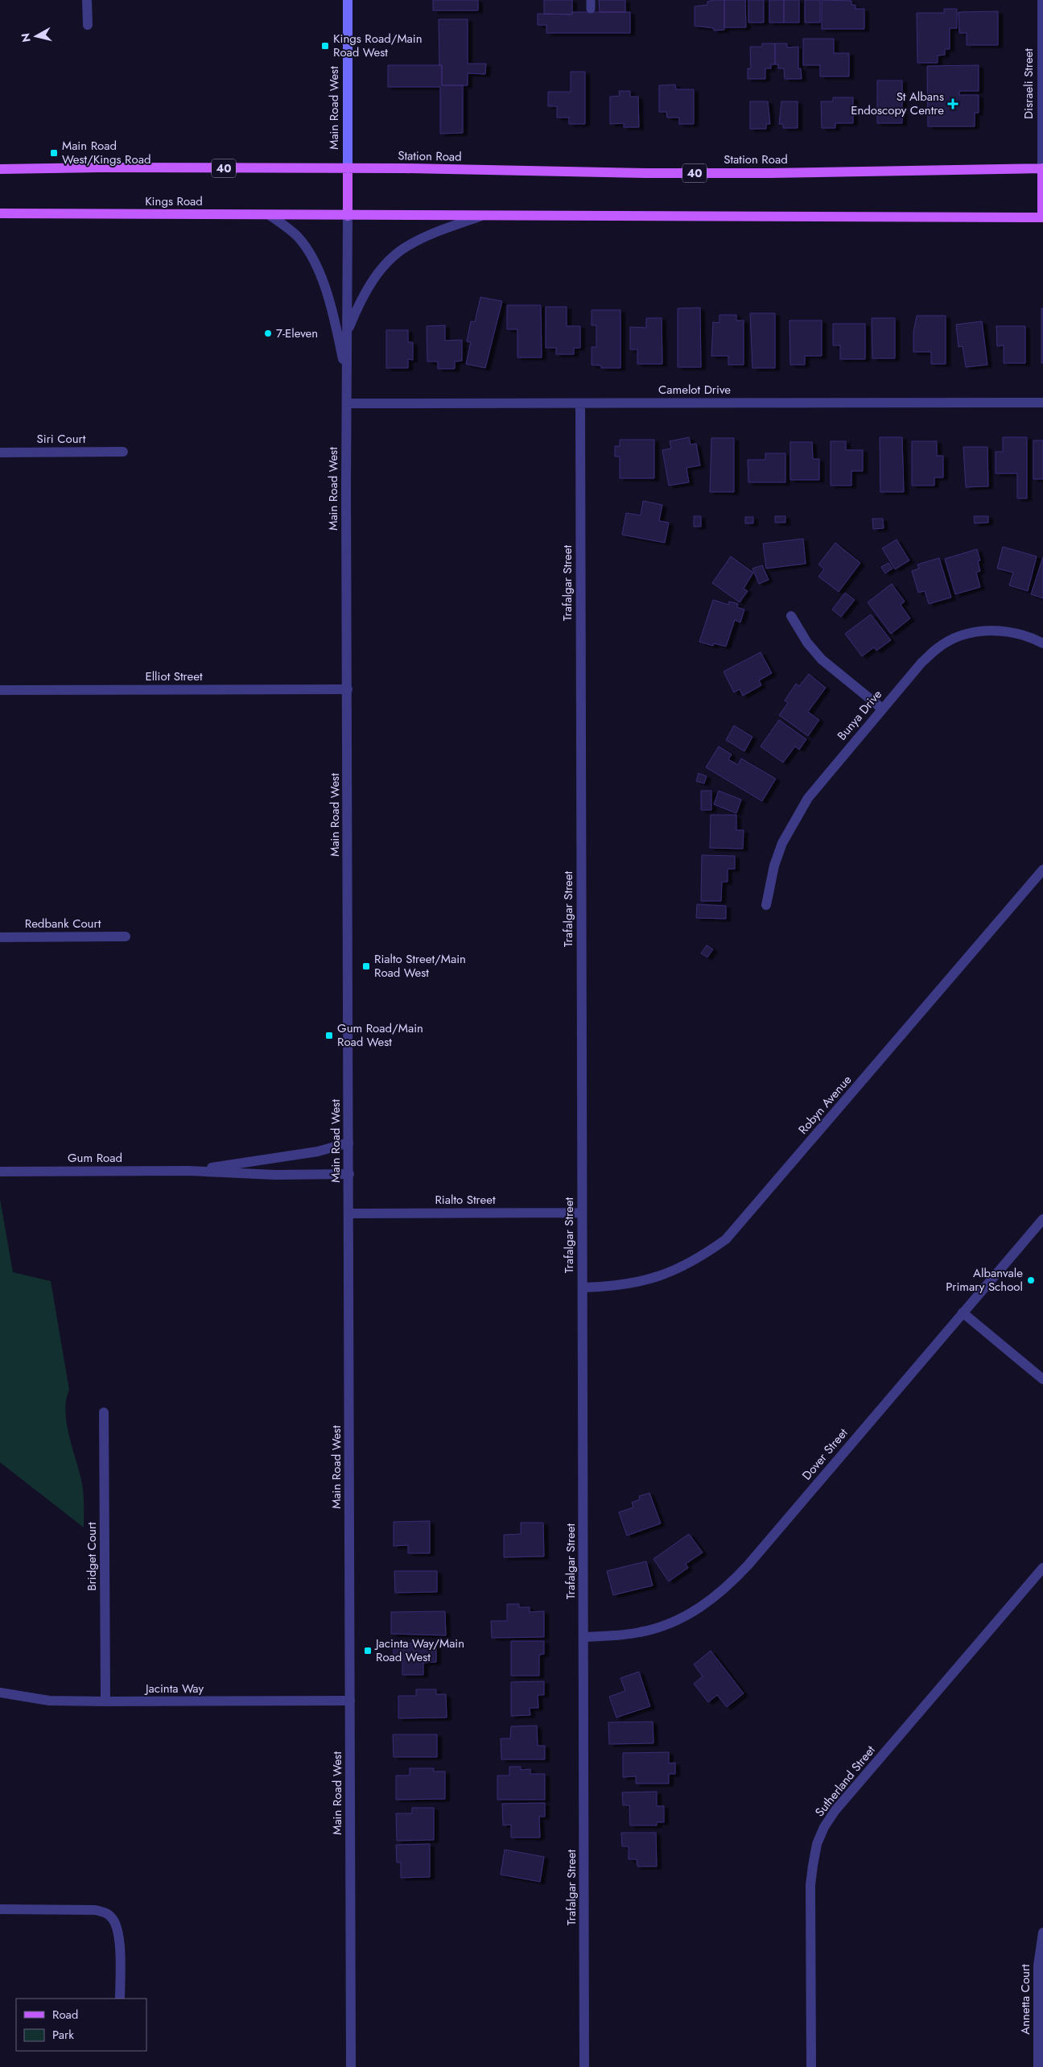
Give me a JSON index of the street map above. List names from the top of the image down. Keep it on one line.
{"streets":{"main road":["Main Road West","Station Road","40","Kings Road"],"street":["Disraeli Street","Camelot Drive","Siri Court","Trafalgar Street","Elliot Street","Bunya Drive","Redbank Court","Robyn Avenue","Gum Road","Rialto Street","Dover Street","Bridget Court","Jacinta Way","Sutherland Street","Annetta Court"]},"crossings":[["Disraeli Street","Station Road"],["Main Road West","Station Road"],["Main Road West","40"],["Main Road West","Kings Road"],["Main Road West","Camelot Drive"],["Main Road West","Elliot Street"],["Main Road West","Gum Road"],["Main Road West","Rialto Street"],["Main Road West","Jacinta Way"],["Station Road","40"],["Camelot Drive","Trafalgar Street"],["Trafalgar Street","Robyn Avenue"],["Trafalgar Street","Rialto Street"],["Trafalgar Street","Dover Street"],["Bridget Court","Jacinta Way"]],"places":{"transit":["Kings Road/Main Road West","Main Road West/Kings Road","Rialto Street/Main Road West","Gum Road/Main Road West","Jacinta Way/Main Road West"],"health":["St Albans Endoscopy Centre"],"other":["7-Eleven","Albanvale Primary School"]},"legend":["Road","Park"],"north":"left"}
